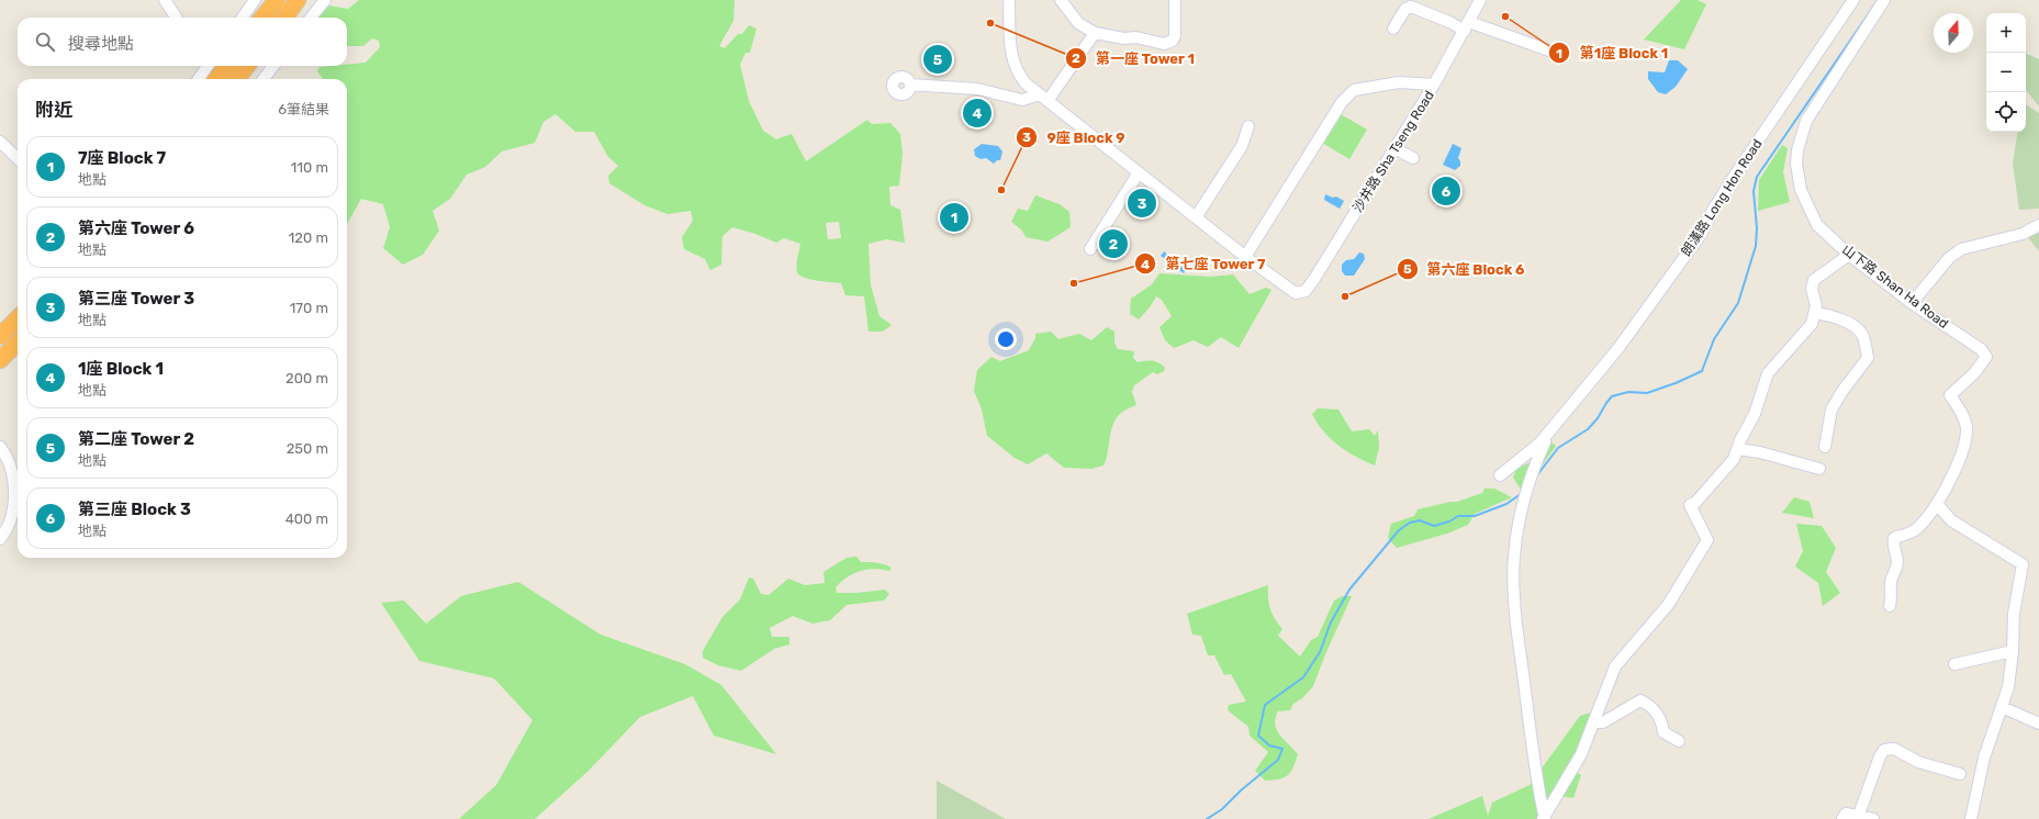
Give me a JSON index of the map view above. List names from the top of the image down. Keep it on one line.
{"streets":{"street":["沙井路 Sha Tseng Road","朗漢路 Long Hon Road","山下路 Shan Ha Road"]},"places":["第1座 Block 1","第一座 Tower 1","9座 Block 9","第七座 Tower 7","第六座 Block 6"],"north":"top","page":{"map_buttons":["+","−"],"search":"搜尋地點","pins":["5","4","6","3","1","2"],"heading":["附近","6筆結果"],"list":[{"mark":"1","name":"7座 Block 7","note":"地點","value":"110 m"},{"mark":"2","name":"第六座 Tower 6","note":"地點","value":"120 m"},{"mark":"3","name":"第三座 Tower 3","note":"地點","value":"170 m"},{"mark":"4","name":"1座 Block 1","note":"地點","value":"200 m"},{"mark":"5","name":"第二座 Tower 2","note":"地點","value":"250 m"},{"mark":"6","name":"第三座 Block 3","note":"地點","value":"400 m"}]}}
